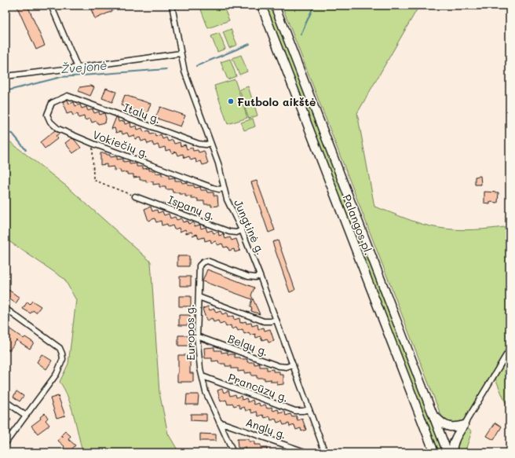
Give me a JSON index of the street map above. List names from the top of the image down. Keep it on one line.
{"streets":{"highway":["Palangos pl."],"street":["Italų g.","Vokiečių g.","Ispanų g.","Jungtinė g.","Europos g.","Belgų g.","Prancūzų g.","Anglų g."]},"crossings":[["Italų g.","Vokiečių g."],["Italų g.","Jungtinė g."],["Vokiečių g.","Jungtinė g."],["Ispanų g.","Jungtinė g."],["Jungtinė g.","Europos g."],["Jungtinė g.","Belgų g."],["Jungtinė g.","Prancūzų g."],["Europos g.","Belgų g."],["Europos g.","Prancūzų g."],["Europos g.","Anglų g."]],"water":["Žvejonė"],"places":["Futbolo aikštė"]}
